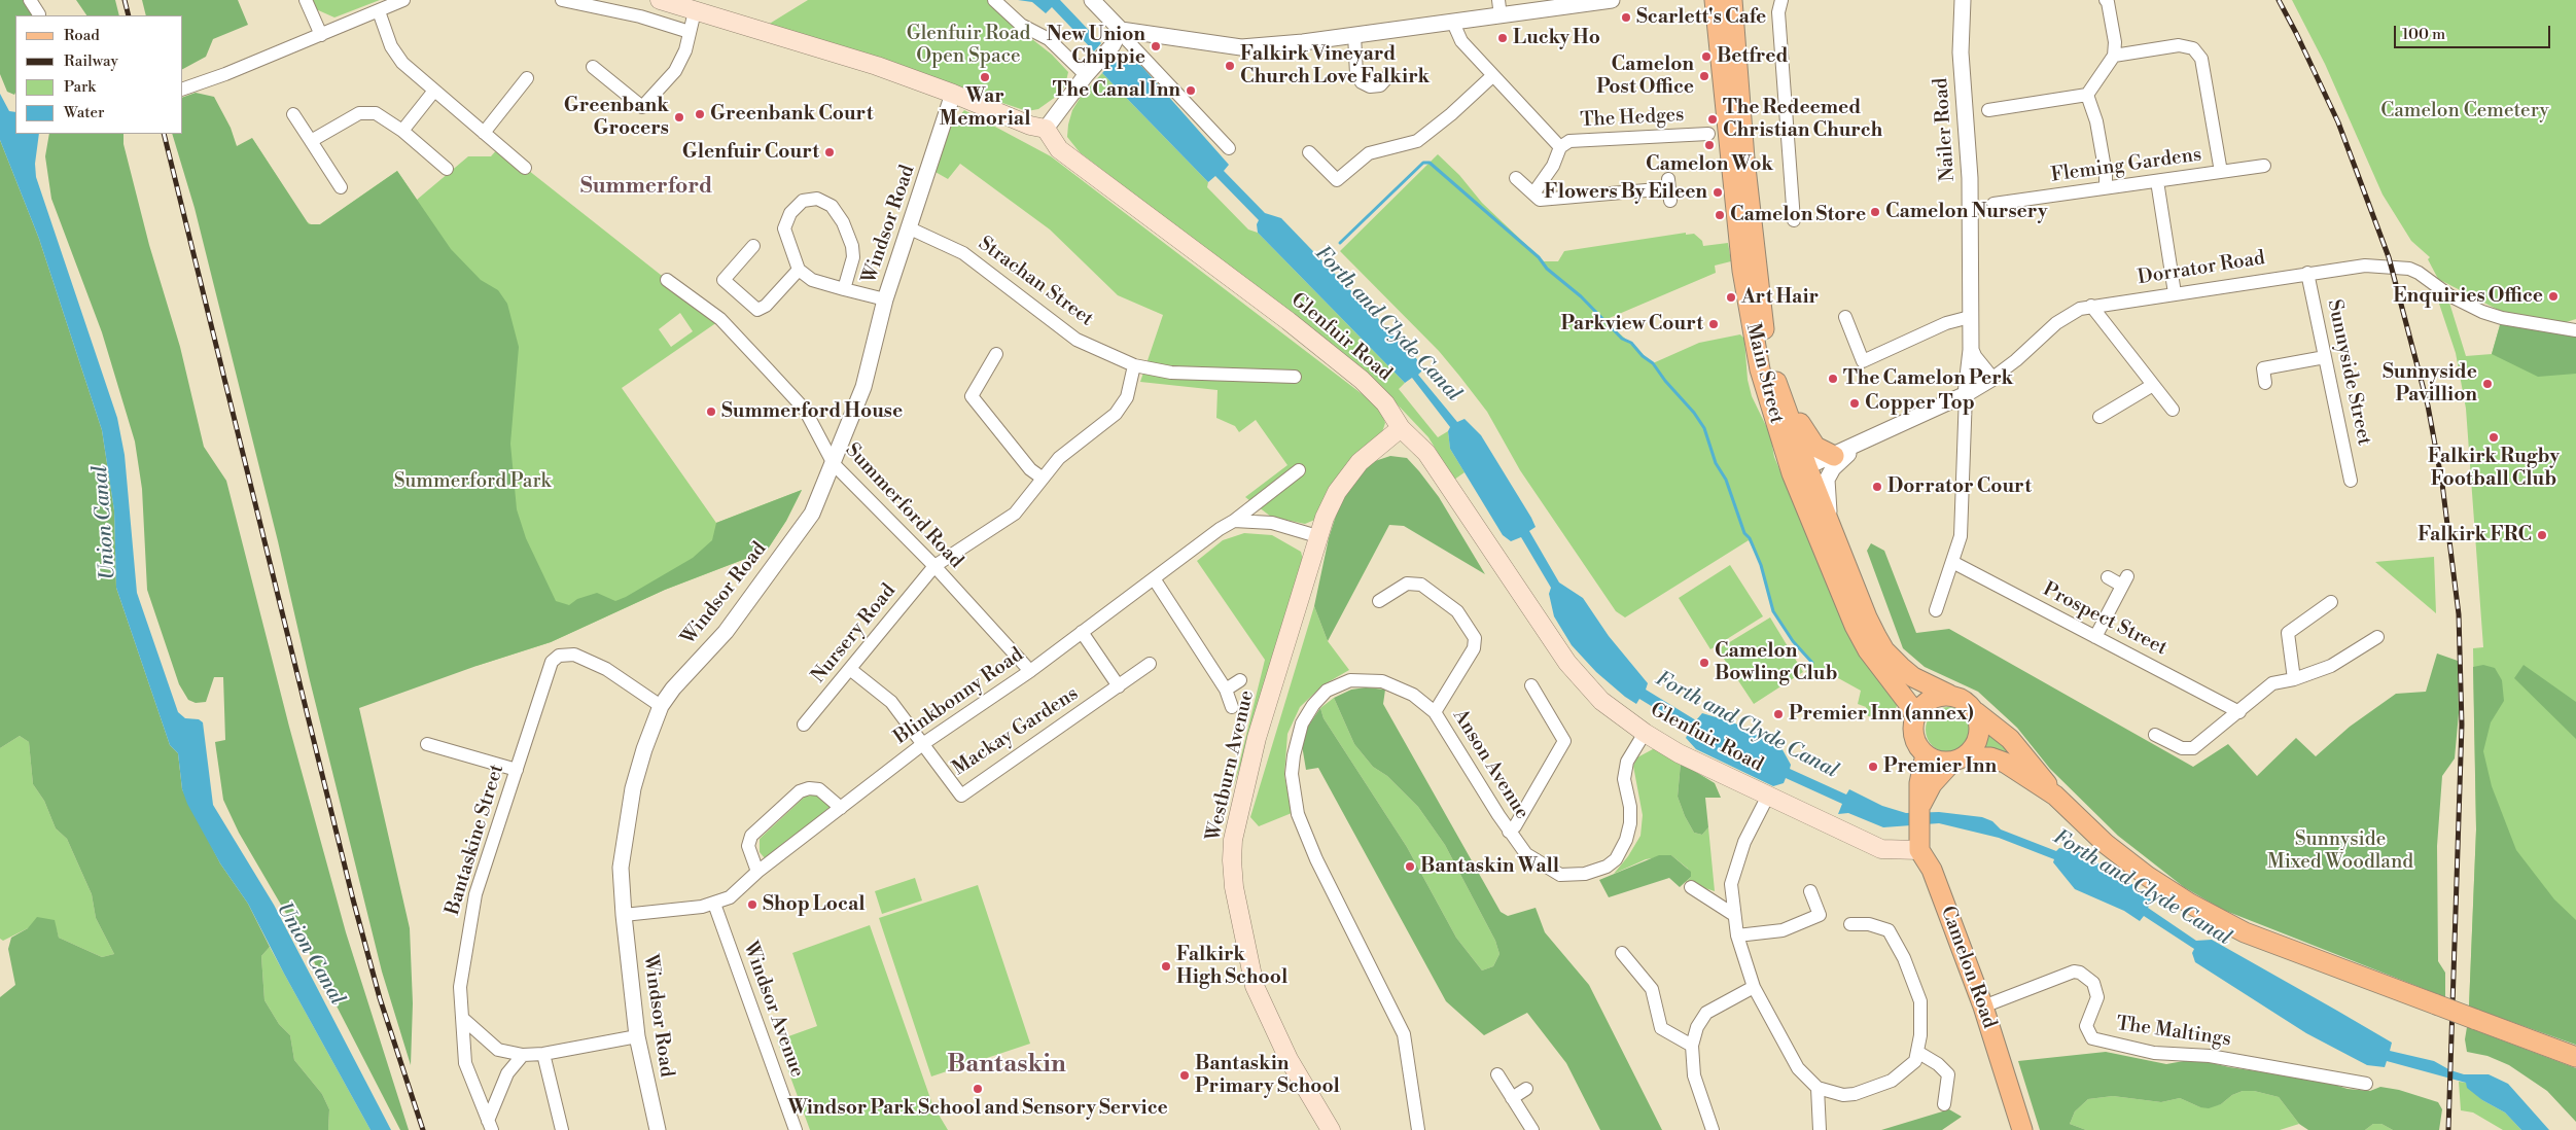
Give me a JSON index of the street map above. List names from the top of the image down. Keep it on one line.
{"streets":{"main road":["Glenfuir Road","Main Street","Westburn Avenue","Camelon Road"],"street":["The Hedges","Nailer Road","Fleming Gardens","Windsor Road","Dorrator Road","Strachan Street","Sunnyside Street","Summerford Road","Prospect Street","Nursery Road","Blinkbonny Road","Mackay Gardens","Anson Avenue","Bantaskine Street","Windsor Avenue","The Maltings"]},"crossings":[["Nailer Road","Dorrator Road"],["Windsor Road","Strachan Street"],["Windsor Road","Summerford Road"],["Windsor Road","Blinkbonny Road"],["Windsor Road","Bantaskine Street"],["Dorrator Road","Sunnyside Street"],["Dorrator Road","Main Street"],["Strachan Street","Nursery Road"],["Glenfuir Road","Anson Avenue"],["Glenfuir Road","Westburn Avenue"],["Glenfuir Road","Camelon Road"],["Summerford Road","Nursery Road"],["Summerford Road","Blinkbonny Road"],["Blinkbonny Road","Mackay Gardens"],["Blinkbonny Road","Windsor Avenue"],["Camelon Road","The Maltings"]],"districts":["Summerford","Bantaskin"],"water":["Forth and Clyde Canal","Union Canal"],"parks":["Glenfuir Road Open Space","Camelon Cemetery","Summerford Park","Sunnyside Mixed Woodland"],"places":["Scarlett's Cafe","Lucky Ho","New Union Chippie","Betfred","Falkirk Vineyard Church Love Falkirk","Camelon Post Office","War Memorial","The Canal Inn","Greenbank Court","Greenbank Grocers","The Redeemed Christian Church","Camelon Wok","Glenfuir Court","Flowers By Eileen","Camelon Nursery","Camelon Store","Enquiries Office","Art Hair","Parkview Court","The Camelon Perk","Sunnyside Pavillion","Copper Top","Summerford House","Falkirk Rugby Football Club","Dorrator Court","Falkirk FRC","Camelon Bowling Club","Premier Inn (annex)","Premier Inn","Bantaskin Wall","Shop Local","Falkirk High School","Bantaskin Primary School","Windsor Park School and Sensory Service"],"legend":["Road","Railway","Park","Water"],"scale_bar":"100 m"}
